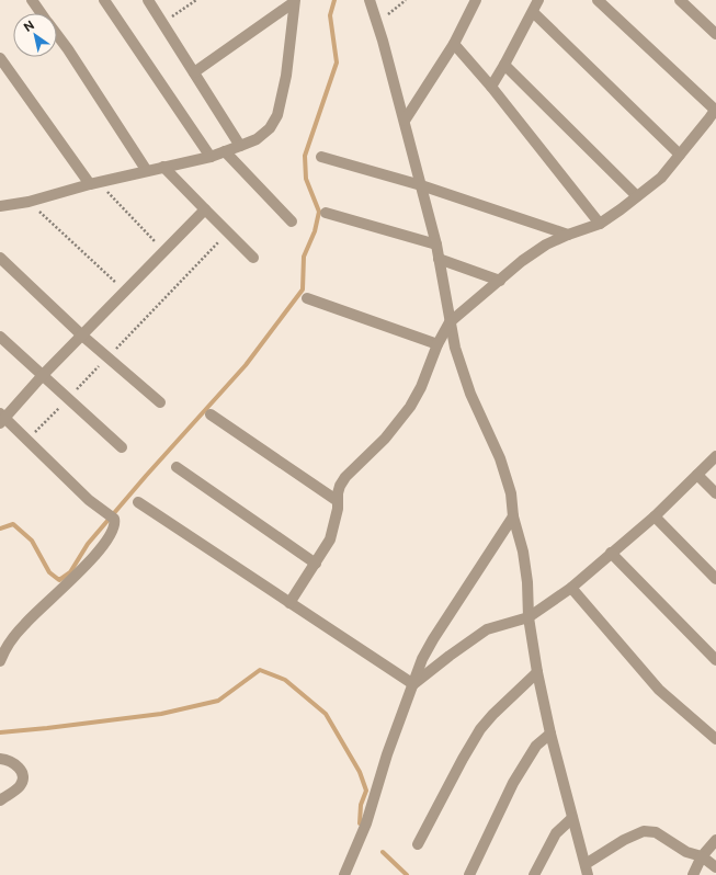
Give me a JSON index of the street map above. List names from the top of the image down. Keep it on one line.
{"north":"top left"}
